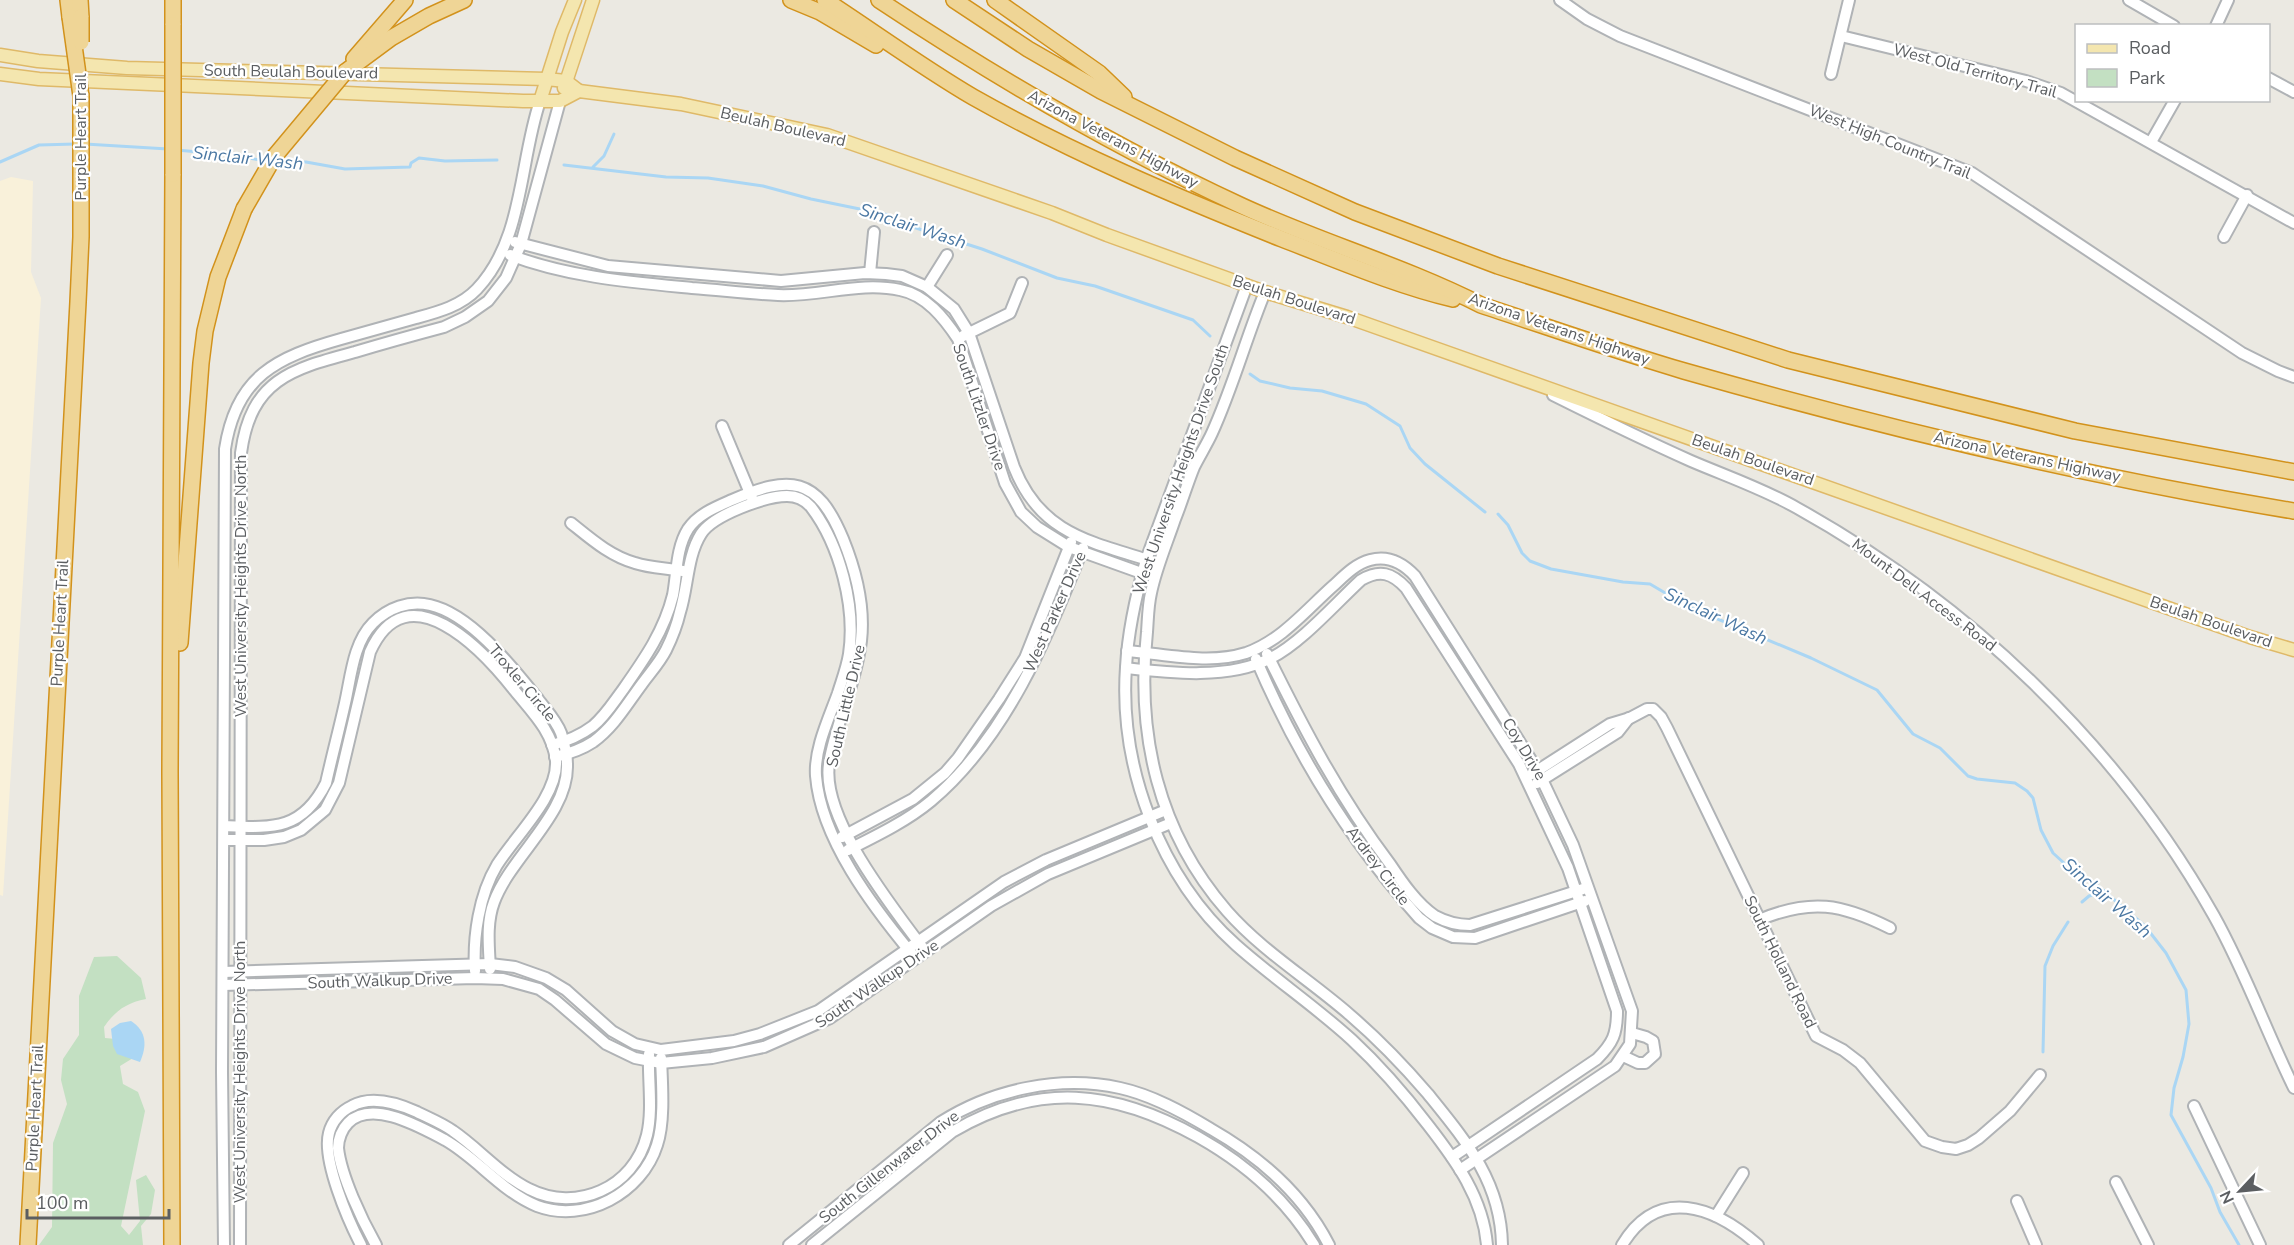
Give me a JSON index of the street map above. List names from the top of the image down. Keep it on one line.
{"streets":{"highway":["Purple Heart Trail","Arizona Veterans Highway"],"main road":["South Beulah Boulevard","Beulah Boulevard"],"street":["West Old Territory Trail","West High Country Trail","South Litzler Drive","West University Heights Drive South","West University Heights Drive North","Mount Dell Access Road","West Parker Drive","Troxler Circle","South Little Drive","Coy Drive","Ardrey Circle","South Holland Road","South Walkup Drive","South Gillenwater Drive"]},"crossings":[["South Beulah Boulevard","West University Heights Drive North"],["Beulah Boulevard","West University Heights Drive South"],["Beulah Boulevard","Mount Dell Access Road"],["South Litzler Drive","West University Heights Drive South"],["South Litzler Drive","West University Heights Drive North"],["South Litzler Drive","West Parker Drive"],["West University Heights Drive South","Coy Drive"],["West University Heights Drive South","South Walkup Drive"],["West University Heights Drive North","Troxler Circle"],["West University Heights Drive North","South Walkup Drive"],["West Parker Drive","South Little Drive"],["Troxler Circle","South Little Drive"],["Troxler Circle","South Walkup Drive"],["South Little Drive","South Walkup Drive"],["Coy Drive","Ardrey Circle"],["Coy Drive","South Holland Road"]],"water":["Sinclair Wash"],"legend":["Road","Park"],"scale_bar":"100 m","north":"bottom left"}
